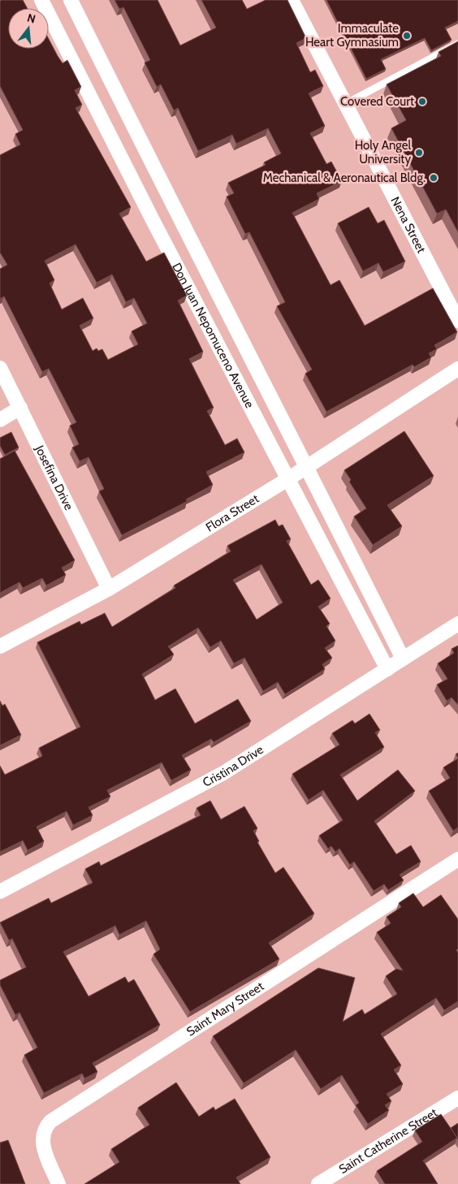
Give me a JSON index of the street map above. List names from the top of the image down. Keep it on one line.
{"streets":{"street":["Nena Street","Don Juan Nepomuceno Avenue","Josefina Drive","Flora Street","Cristina Drive","Saint Mary Street","Saint Catherine Street"]},"crossings":[["Don Juan Nepomuceno Avenue","Flora Street"],["Don Juan Nepomuceno Avenue","Cristina Drive"],["Josefina Drive","Flora Street"]],"places":["Immaculate Heart Gymnasium","Covered Court","Holy Angel University","Mechanical & Aeronautical Bldg."],"north":"top"}
